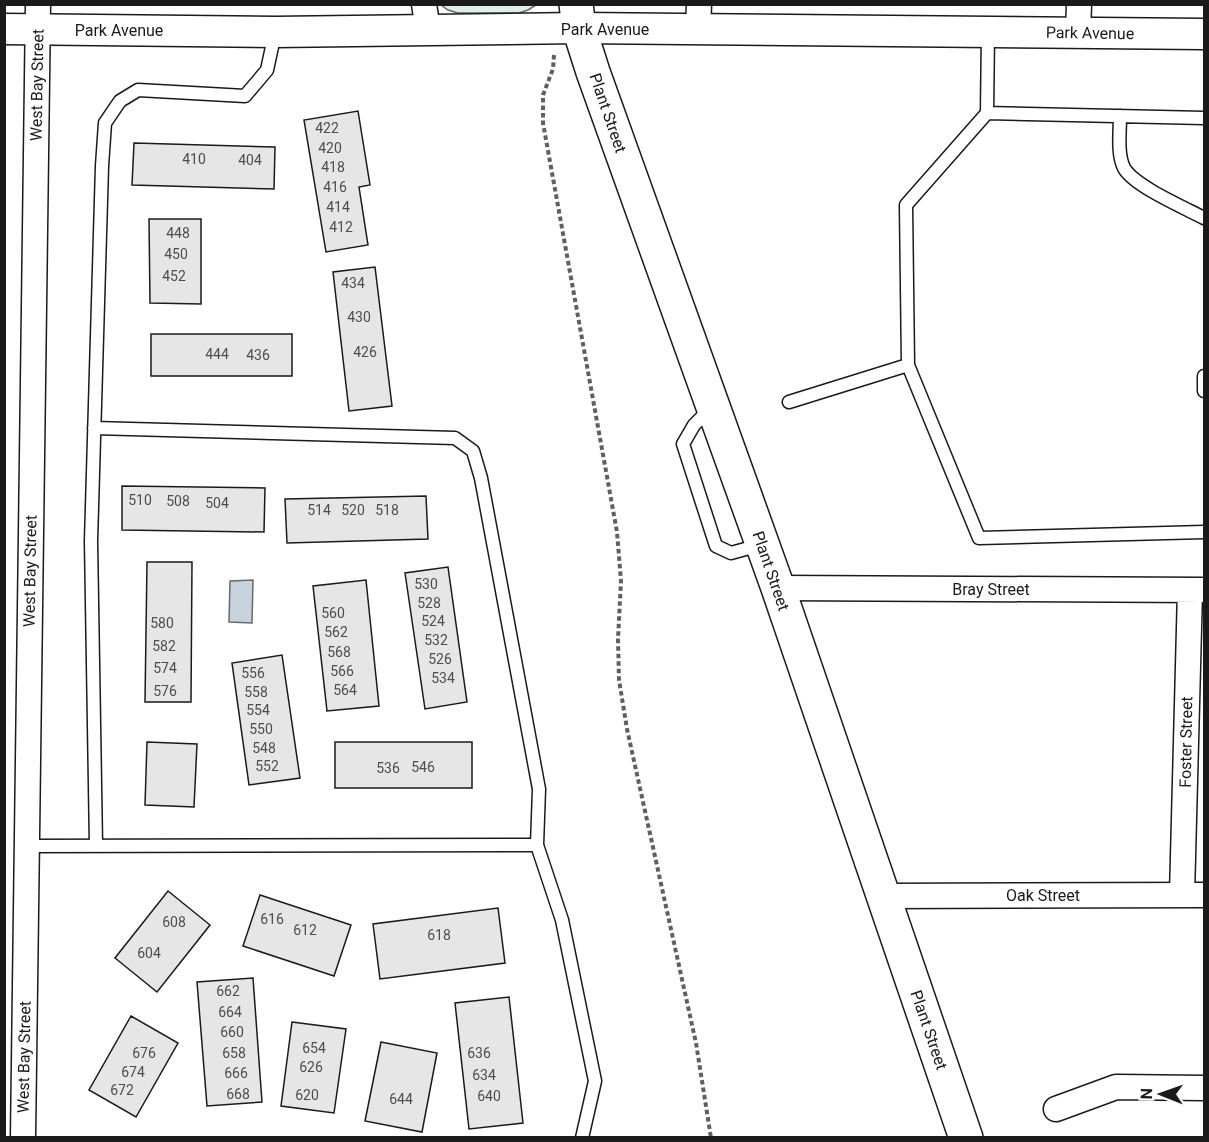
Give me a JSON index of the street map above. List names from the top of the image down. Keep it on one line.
{"streets":{"main road":["Plant Street"],"street":["Park Avenue","West Bay Street","Bray Street","Foster Street","Oak Street"]},"crossings":[["Park Avenue","West Bay Street"],["Park Avenue","Plant Street"],["Plant Street","Bray Street"],["Plant Street","Oak Street"],["Bray Street","Foster Street"],["Foster Street","Oak Street"]],"house_numbers":["422","420","410","404","418","416","414","412","448","450","452","434","430","426","444","436","510","508","504","514","520","518","530","528","560","524","580","562","532","582","568","526","574","566","556","534","564","576","558","554","550","548","552","546","536","616","608","612","618","604","662","664","660","654","676","658","636","626","674","666","634","672","668","620","640","644"],"north":"left"}
